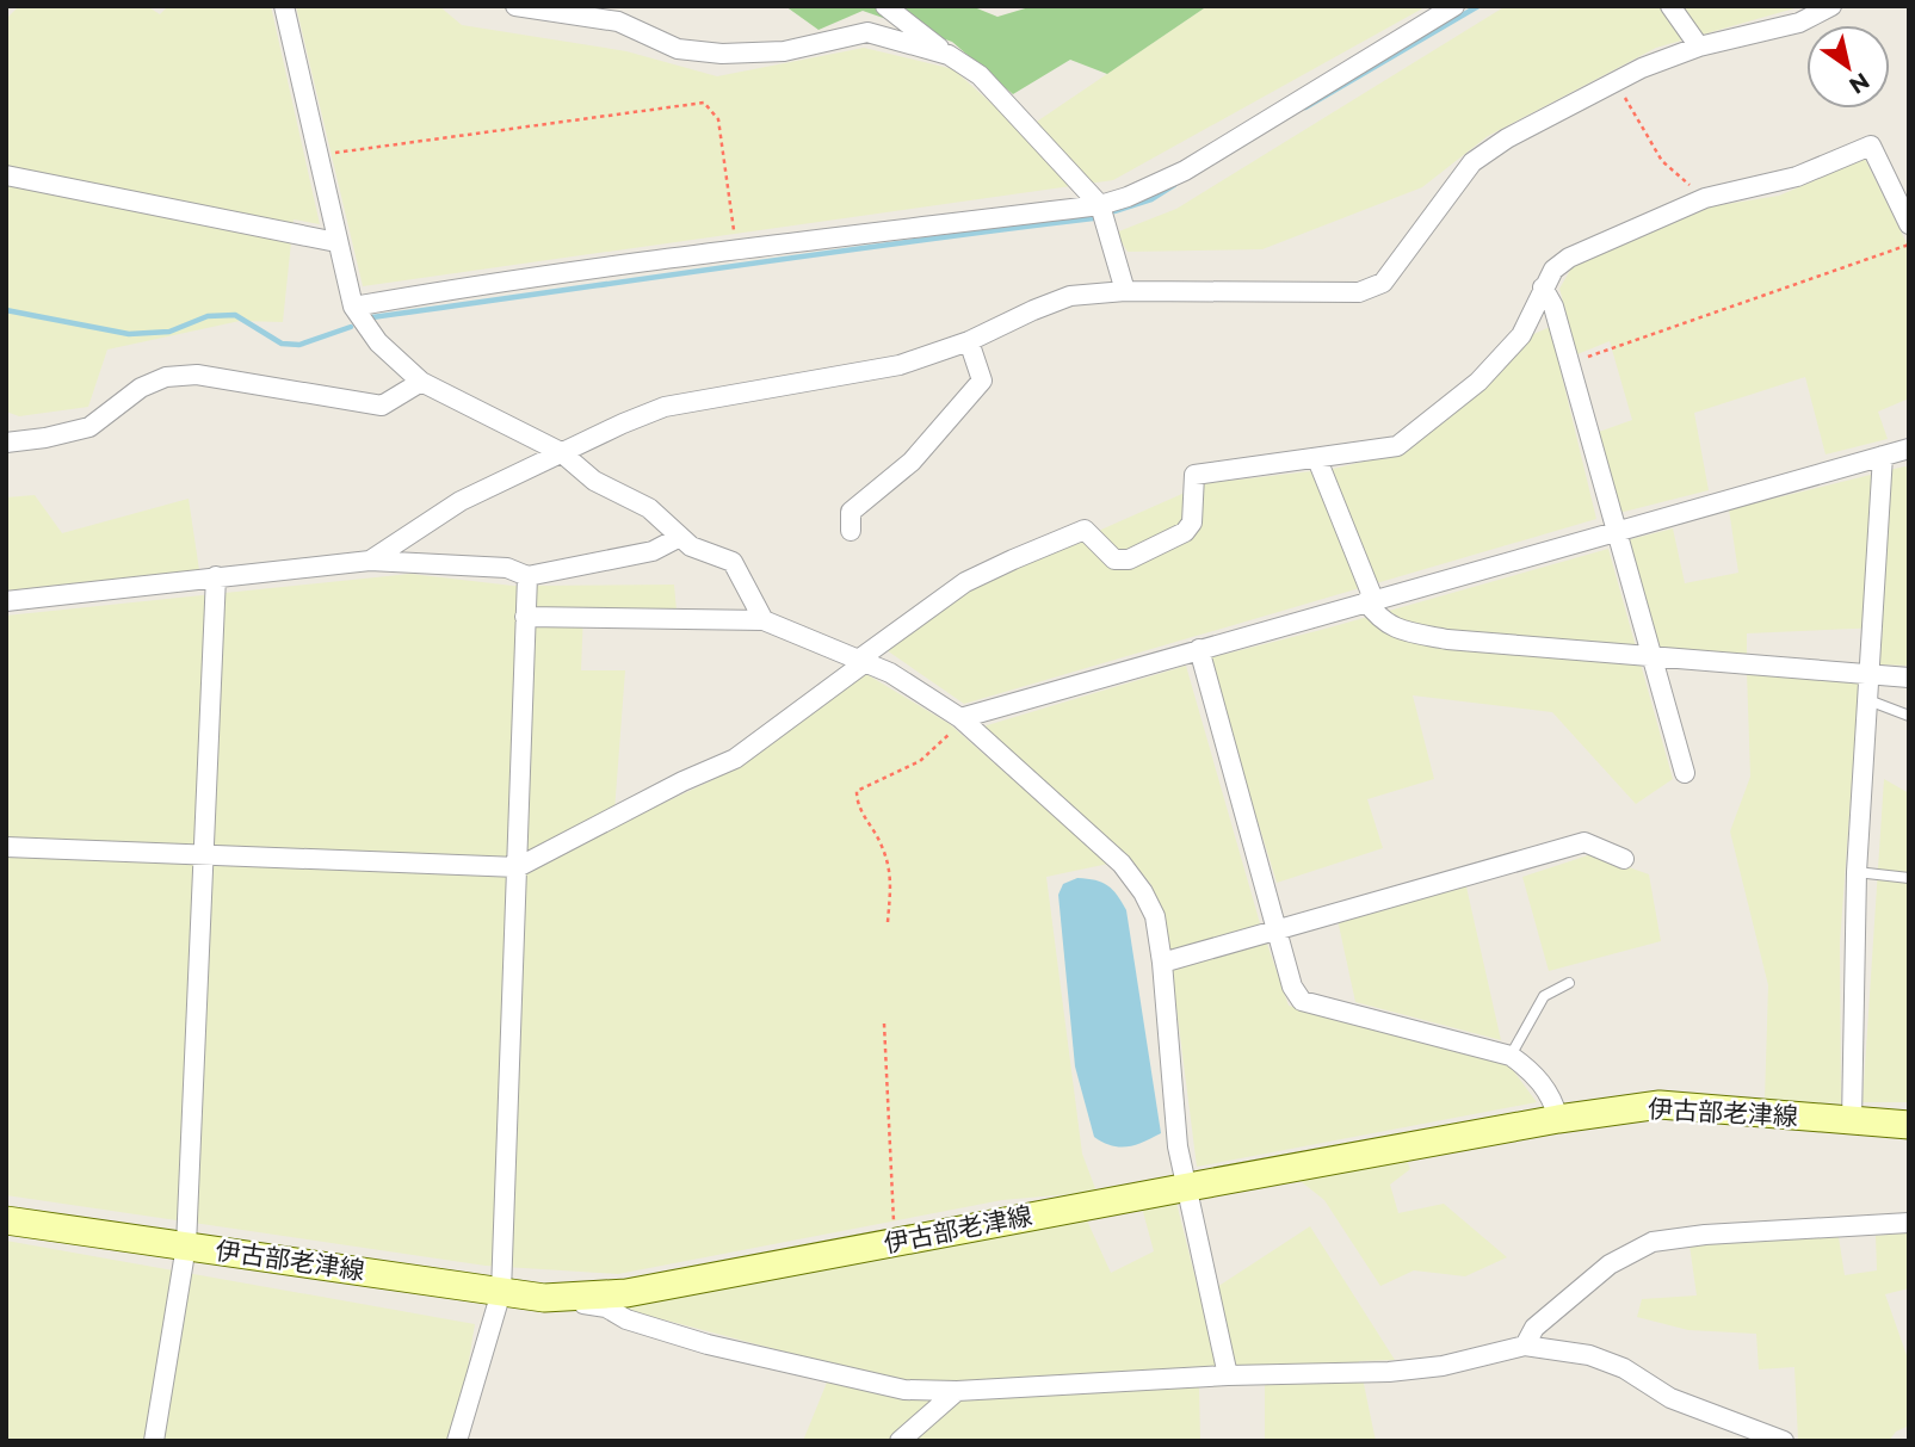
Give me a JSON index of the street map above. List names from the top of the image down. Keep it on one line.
{"streets":{"main road":["伊古部老津線"]},"north":"bottom right"}
